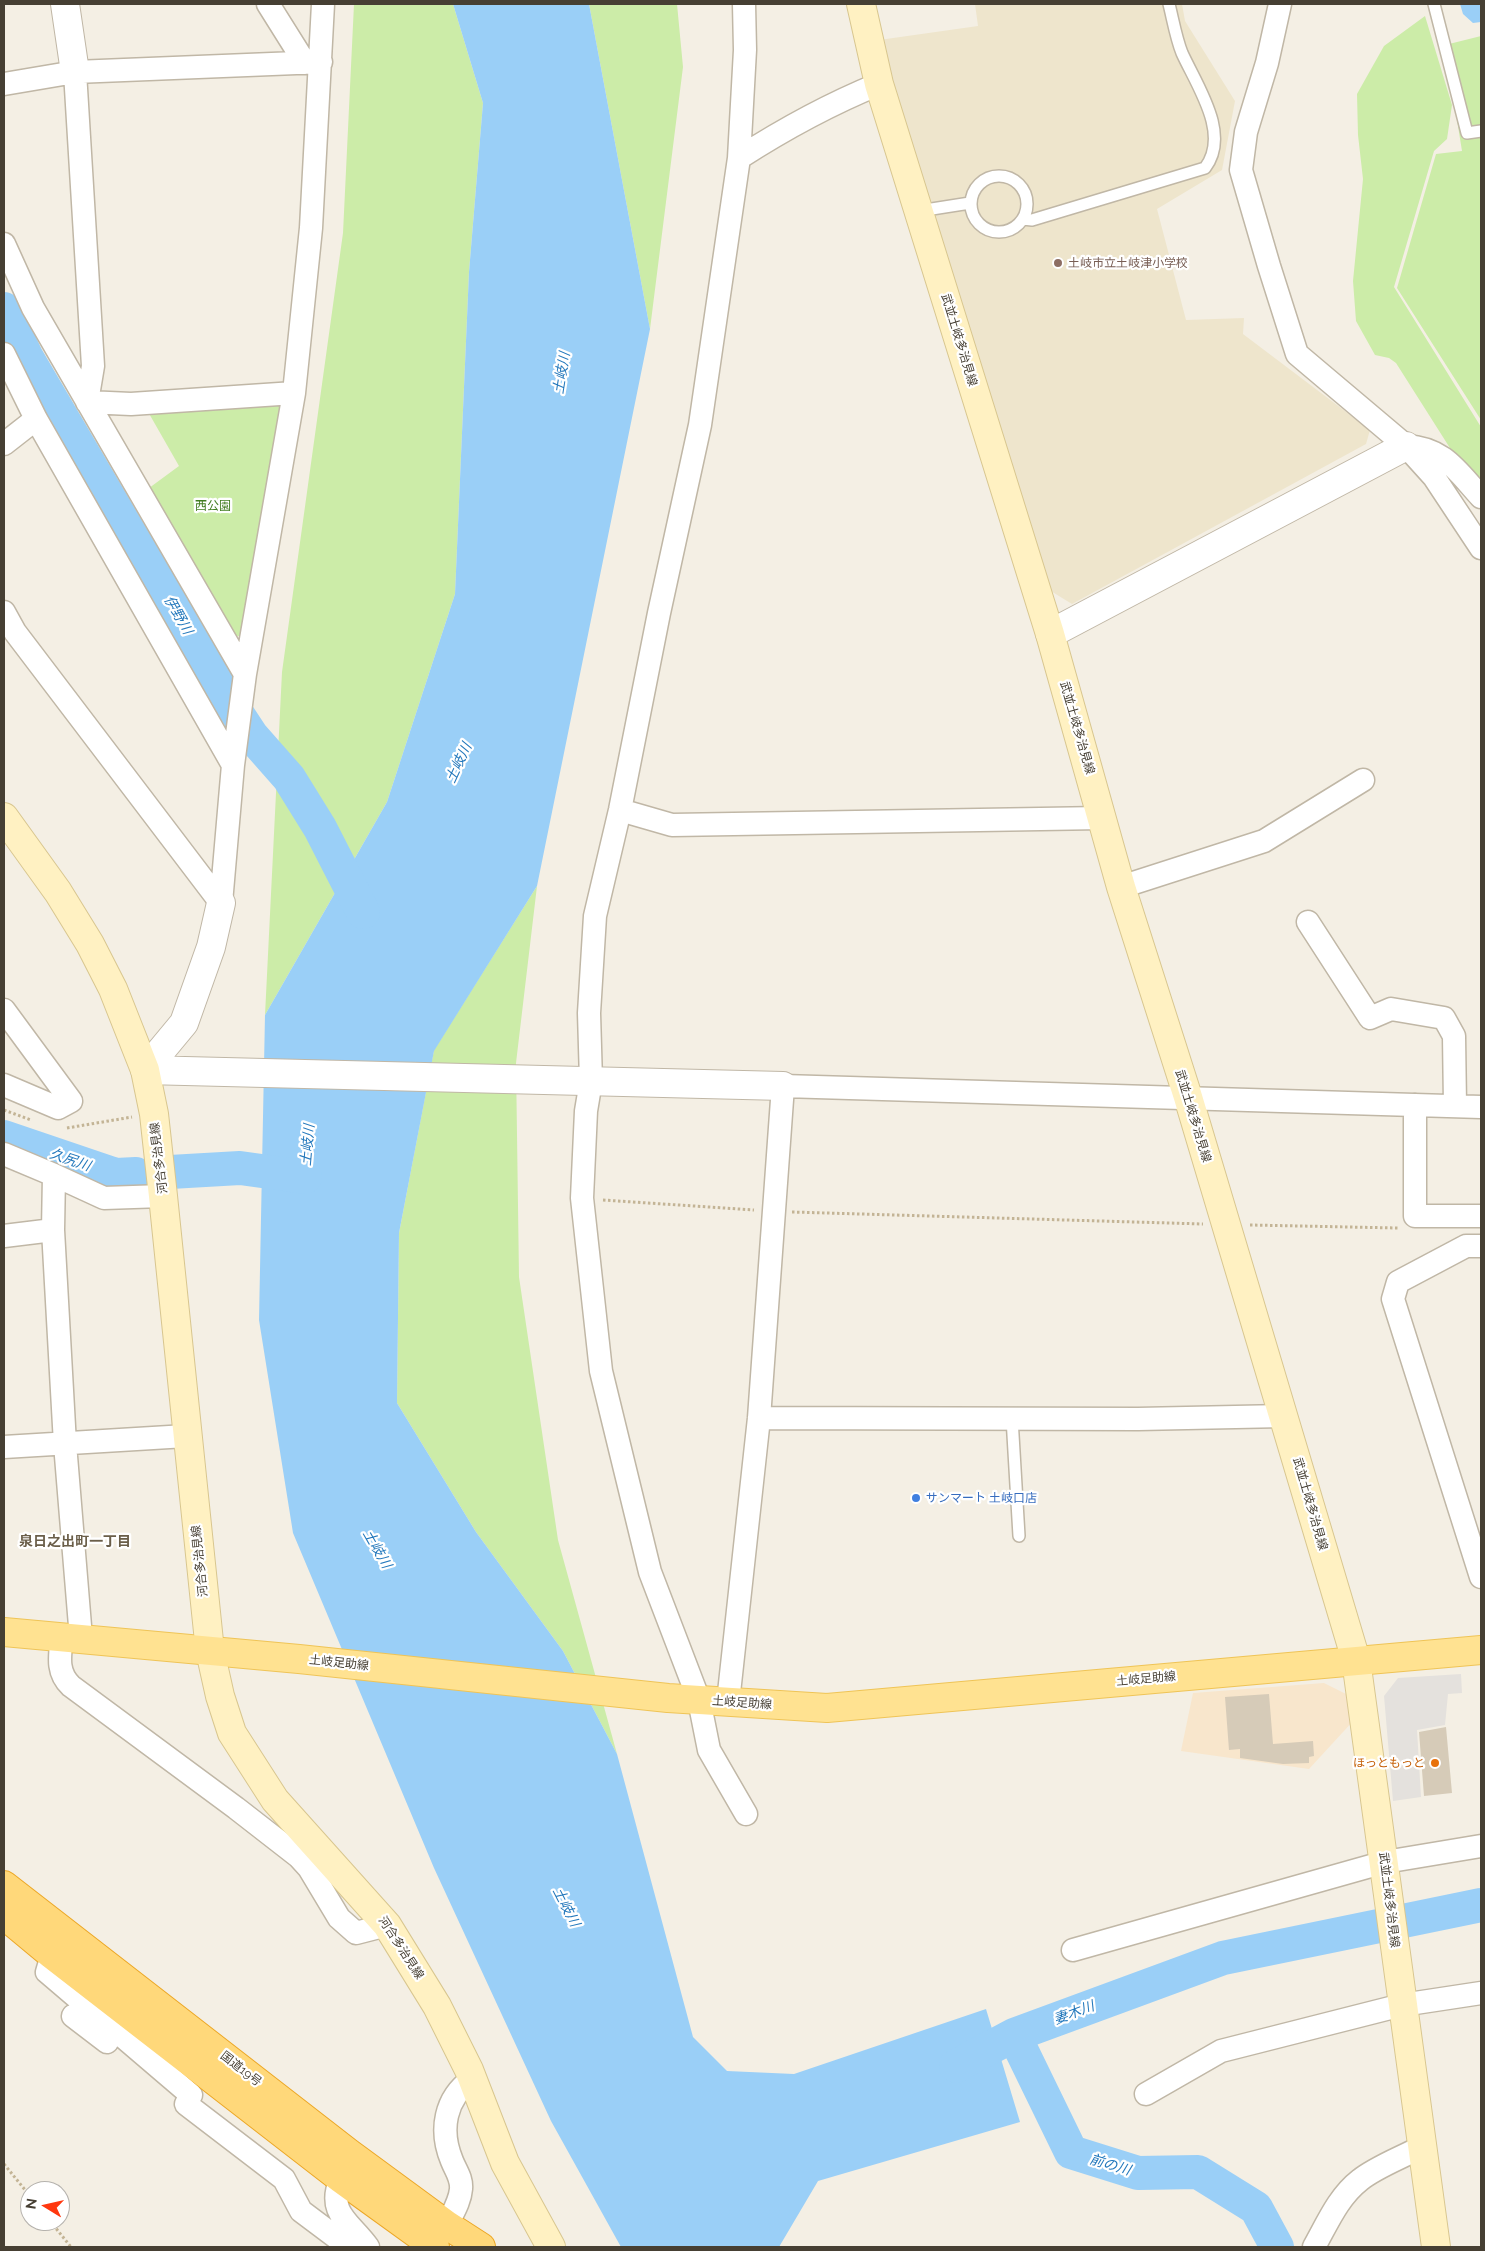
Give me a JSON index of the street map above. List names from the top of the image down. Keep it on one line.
{"streets":{"highway":["国道19号"],"main road":["武並土岐多治見線","河合多治見線","土岐足助線"]},"crossings":[["武並土岐多治見線","土岐足助線"],["河合多治見線","土岐足助線"]],"districts":["泉日之出町一丁目"],"water":["土岐川","伊野川","久尻川","妻木川","前の川"],"parks":["西公園"],"places":["土岐市立土岐津小学校","サンマート 土岐口店","ほっともっと"],"north":"left"}
